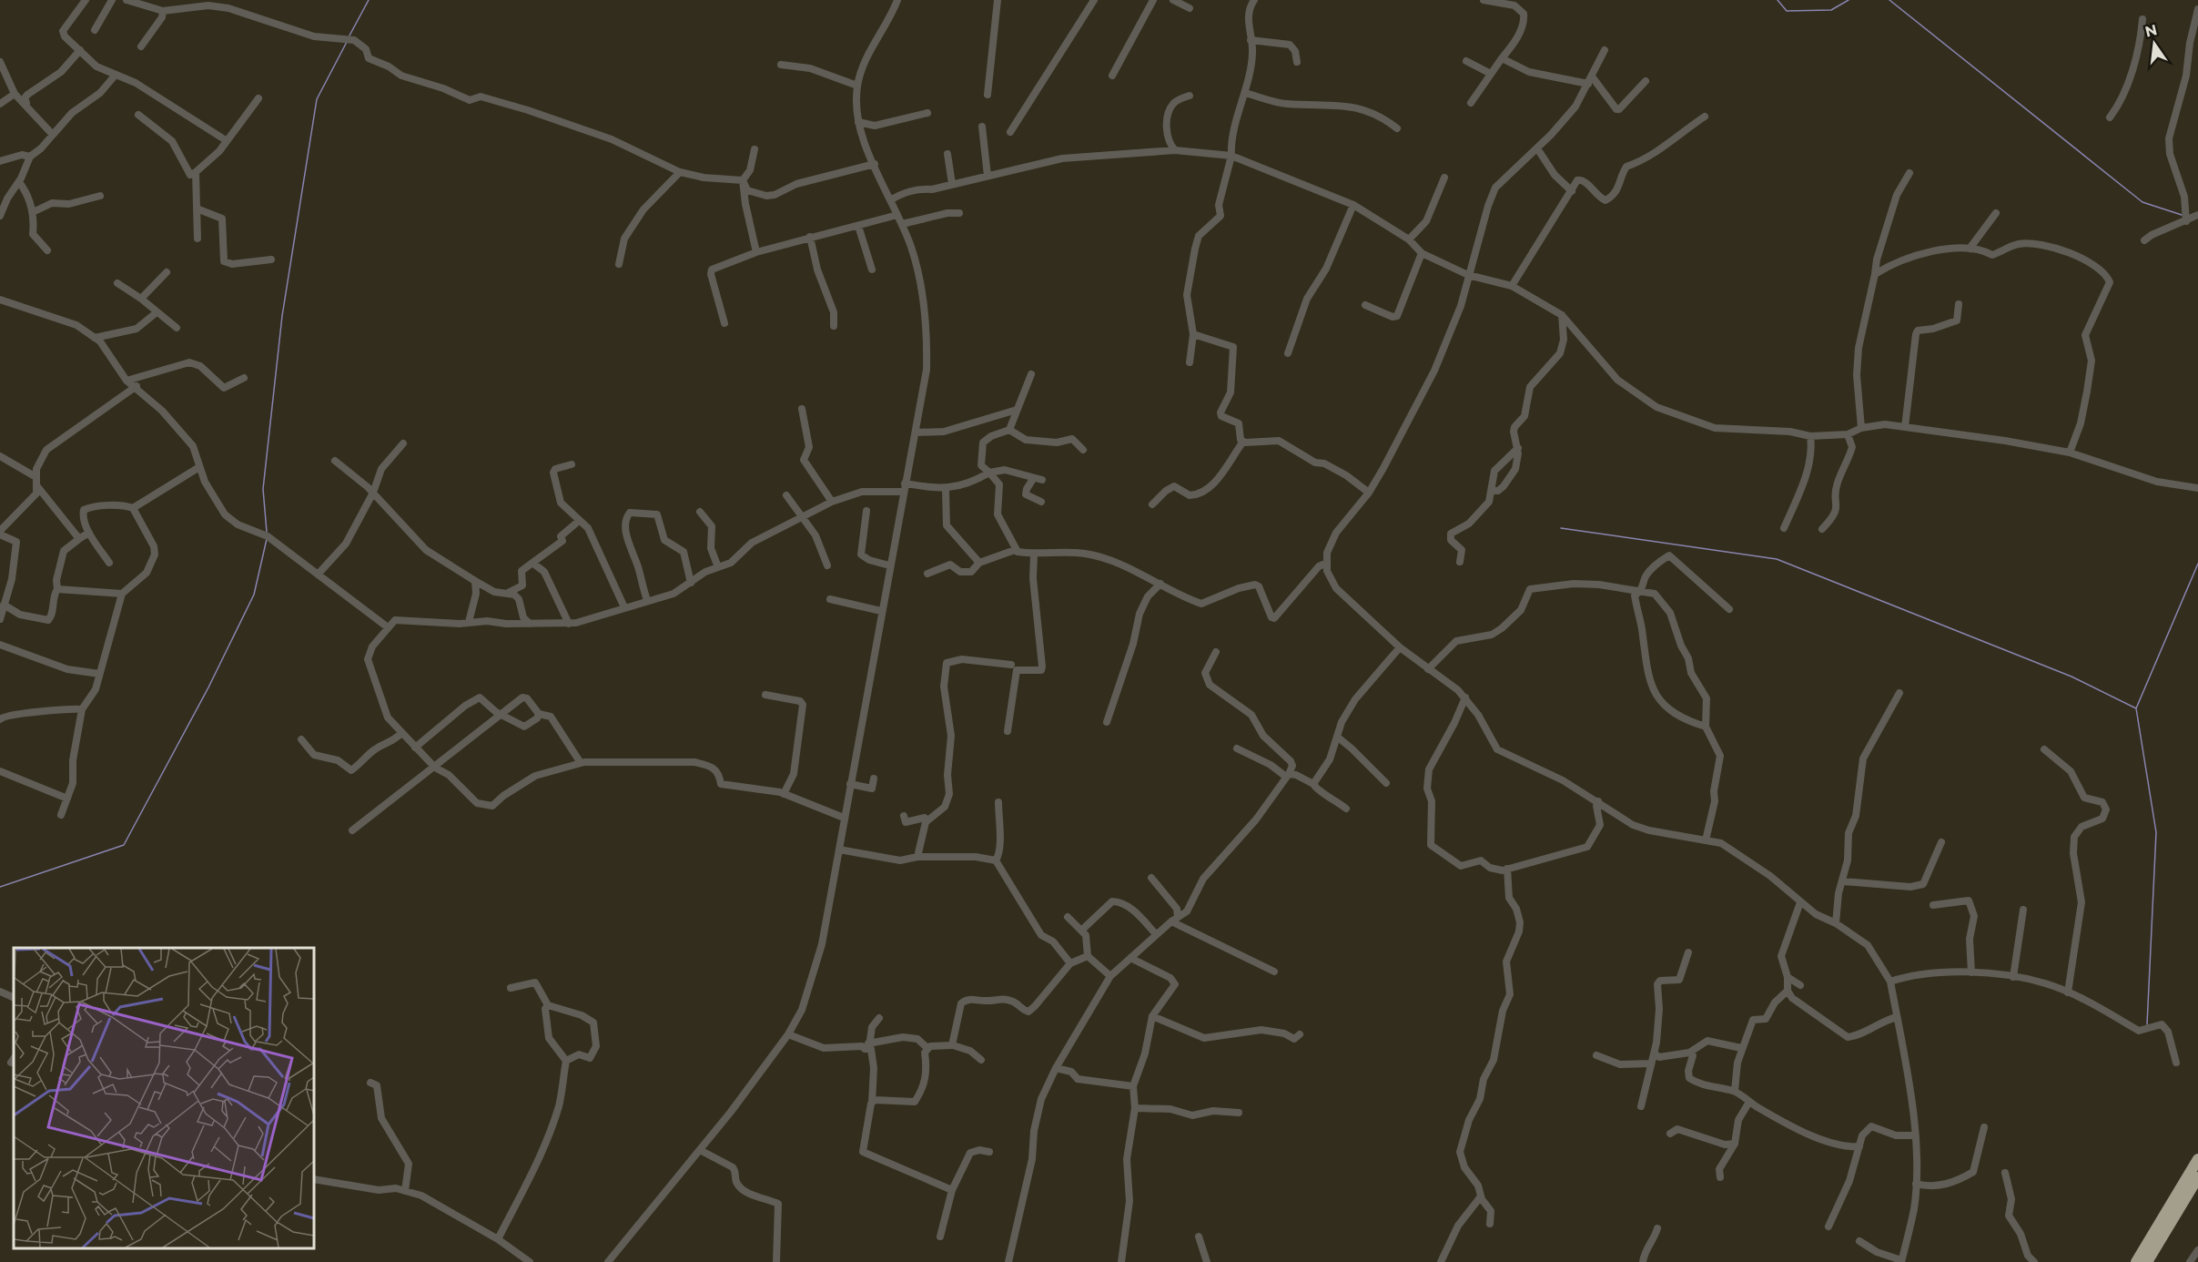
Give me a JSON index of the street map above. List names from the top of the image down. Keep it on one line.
{"north":"top"}
